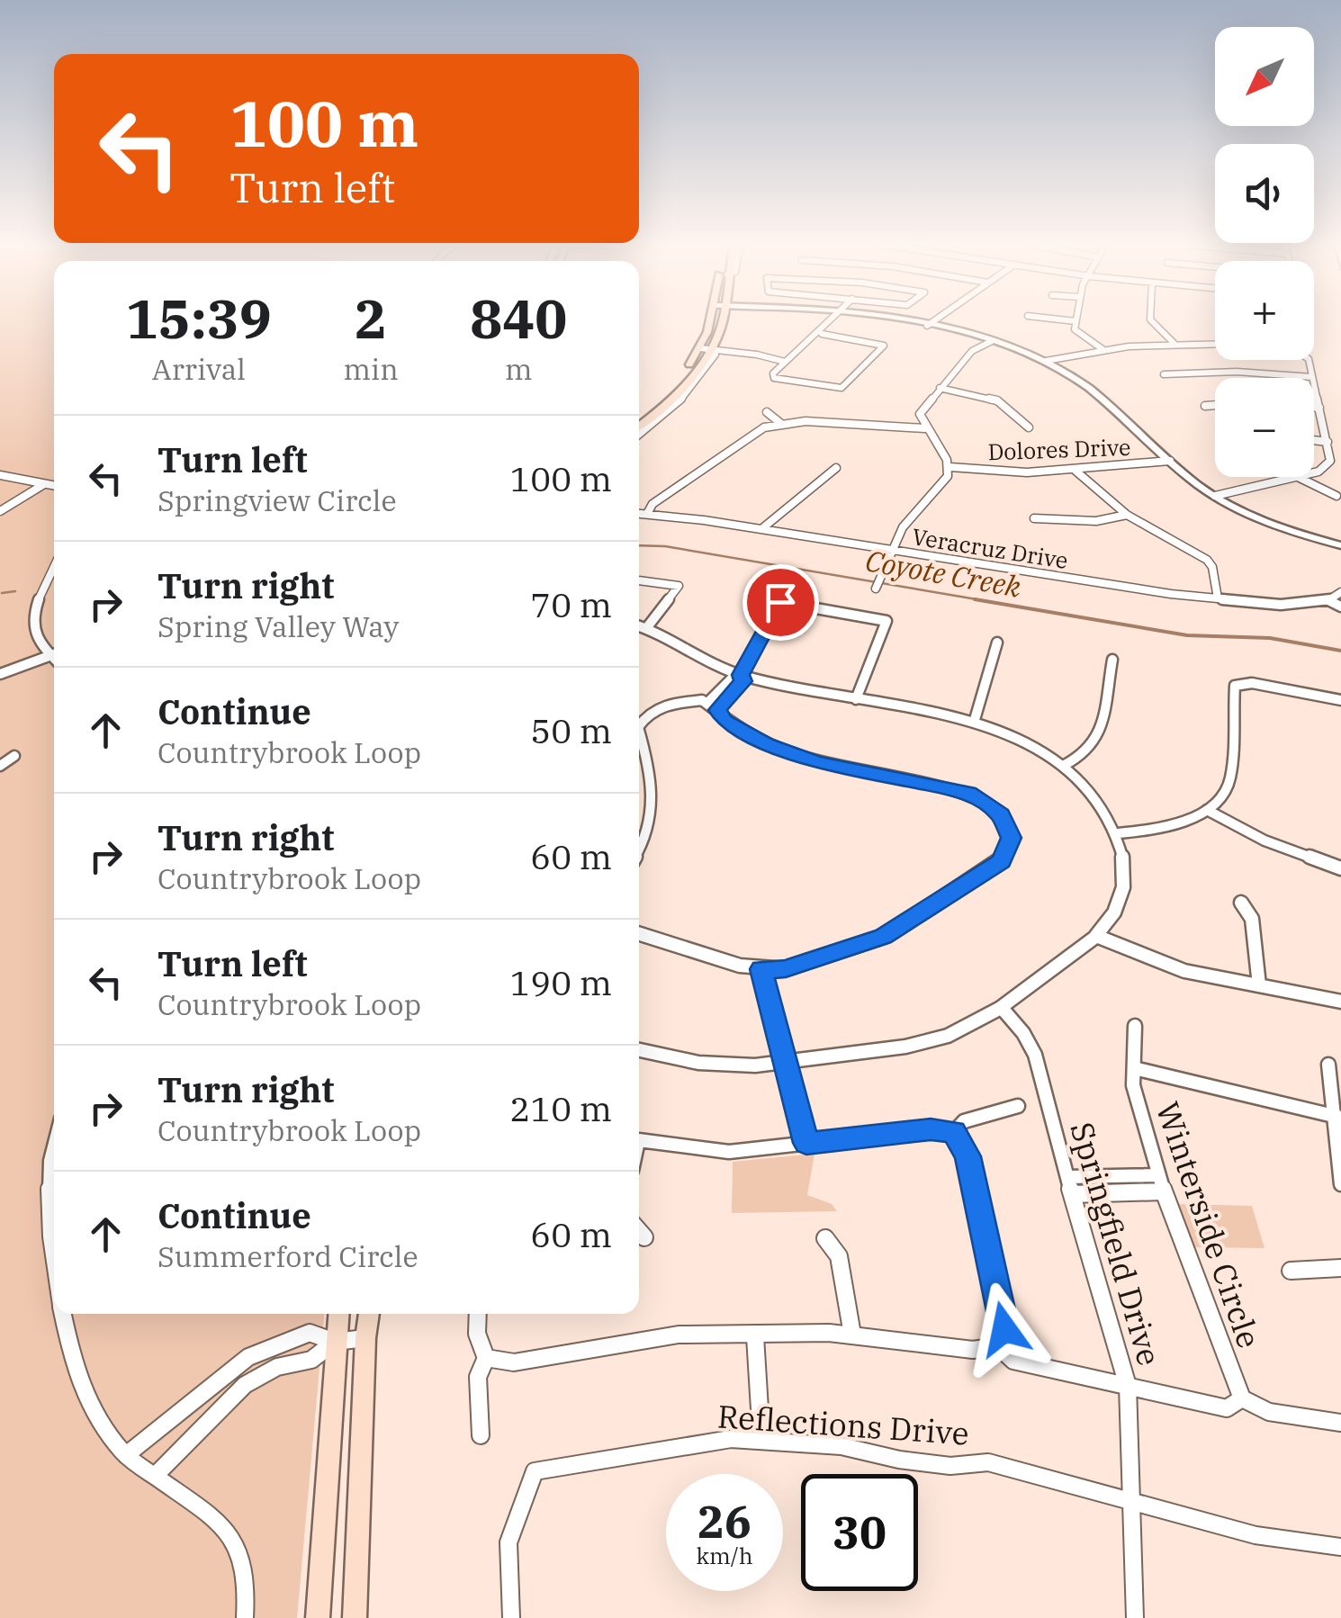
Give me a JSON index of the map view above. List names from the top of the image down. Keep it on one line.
{"streets":{"street":["Dolores Drive","Veracruz Drive","Winterside Circle","Springfield Drive","Reflections Drive"]},"crossings":[["Springfield Drive","Reflections Drive"]],"water":["Coyote Creek"],"north":"bottom left","page":{"map_buttons":["+","−"],"turn":["100 m","Turn left"],"eta":["15:39","Arrival","2","min","840","m"],"list":[{"name":"Turn left","note":"Springview Circle","value":"100 m"},{"name":"Turn right","note":"Spring Valley Way","value":"70 m"},{"name":"Continue","note":"Countrybrook Loop","value":"50 m"},{"name":"Turn right","note":"Countrybrook Loop","value":"60 m"},{"name":"Turn left","note":"Countrybrook Loop","value":"190 m"},{"name":"Turn right","note":"Countrybrook Loop","value":"210 m"},{"name":"Continue","note":"Summerford Circle","value":"60 m"}],"speed":"26 km/h","limit":"30"}}
